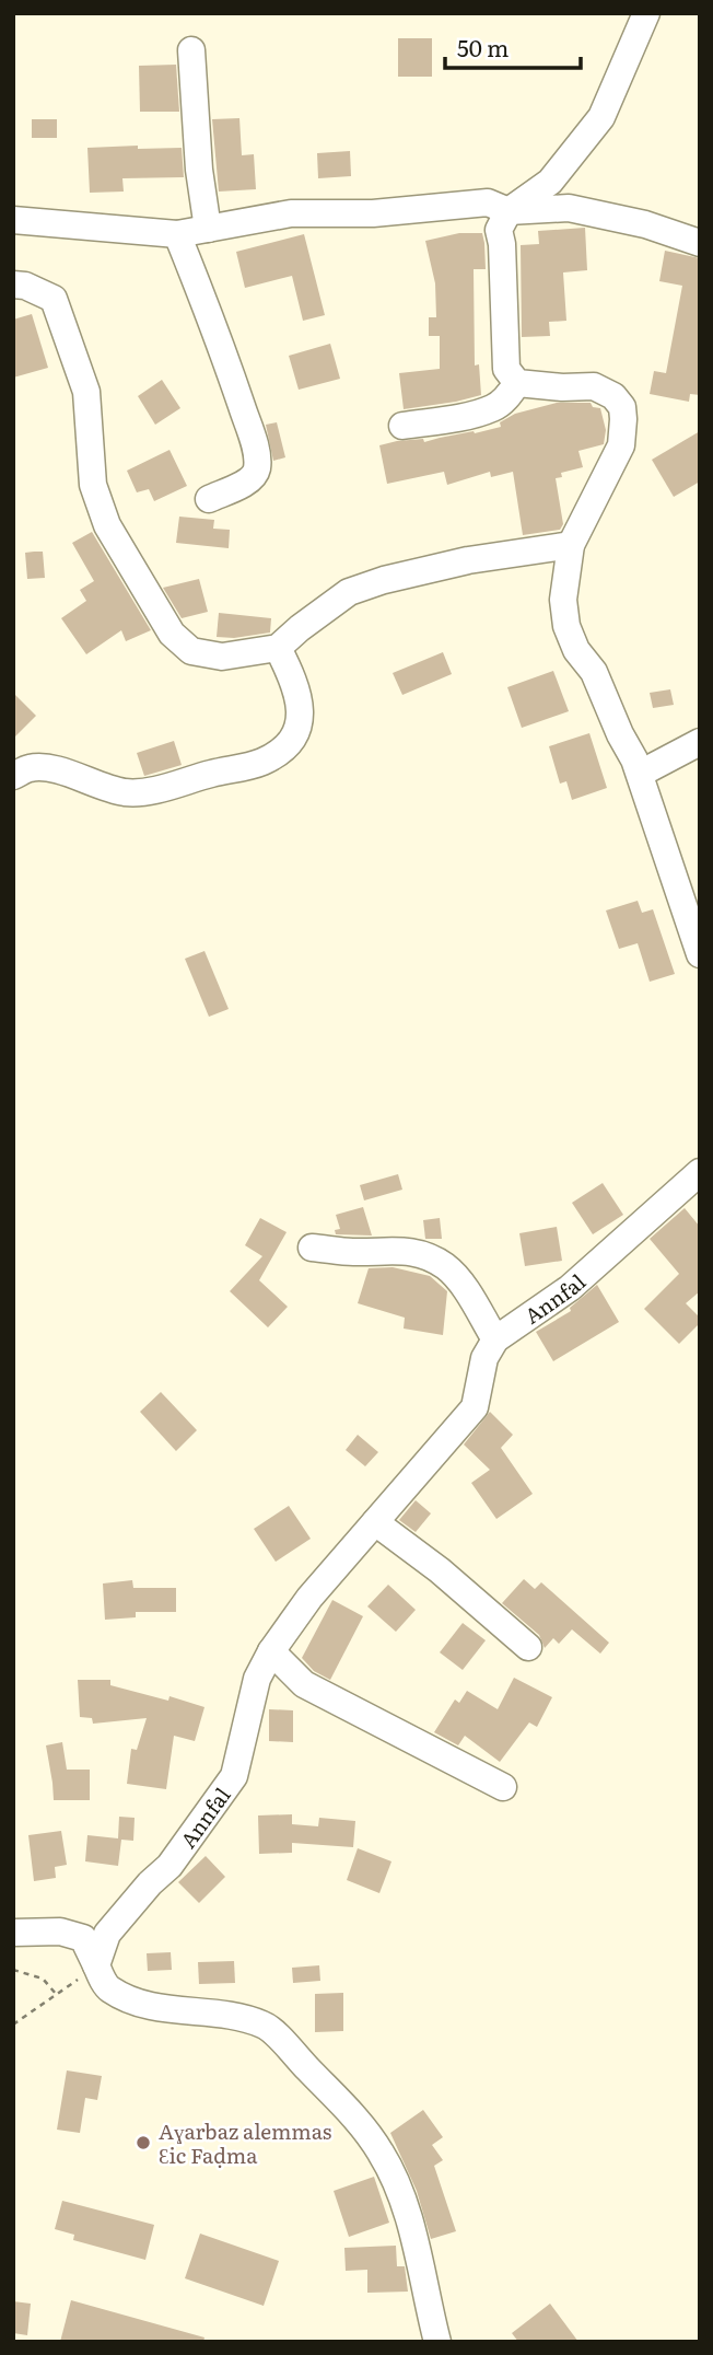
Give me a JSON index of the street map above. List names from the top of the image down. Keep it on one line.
{"streets":{"street":["Annfal"]},"places":["Aɣarbaz alemmas Ɛic Faḍma"],"scale_bar":"50 m"}
